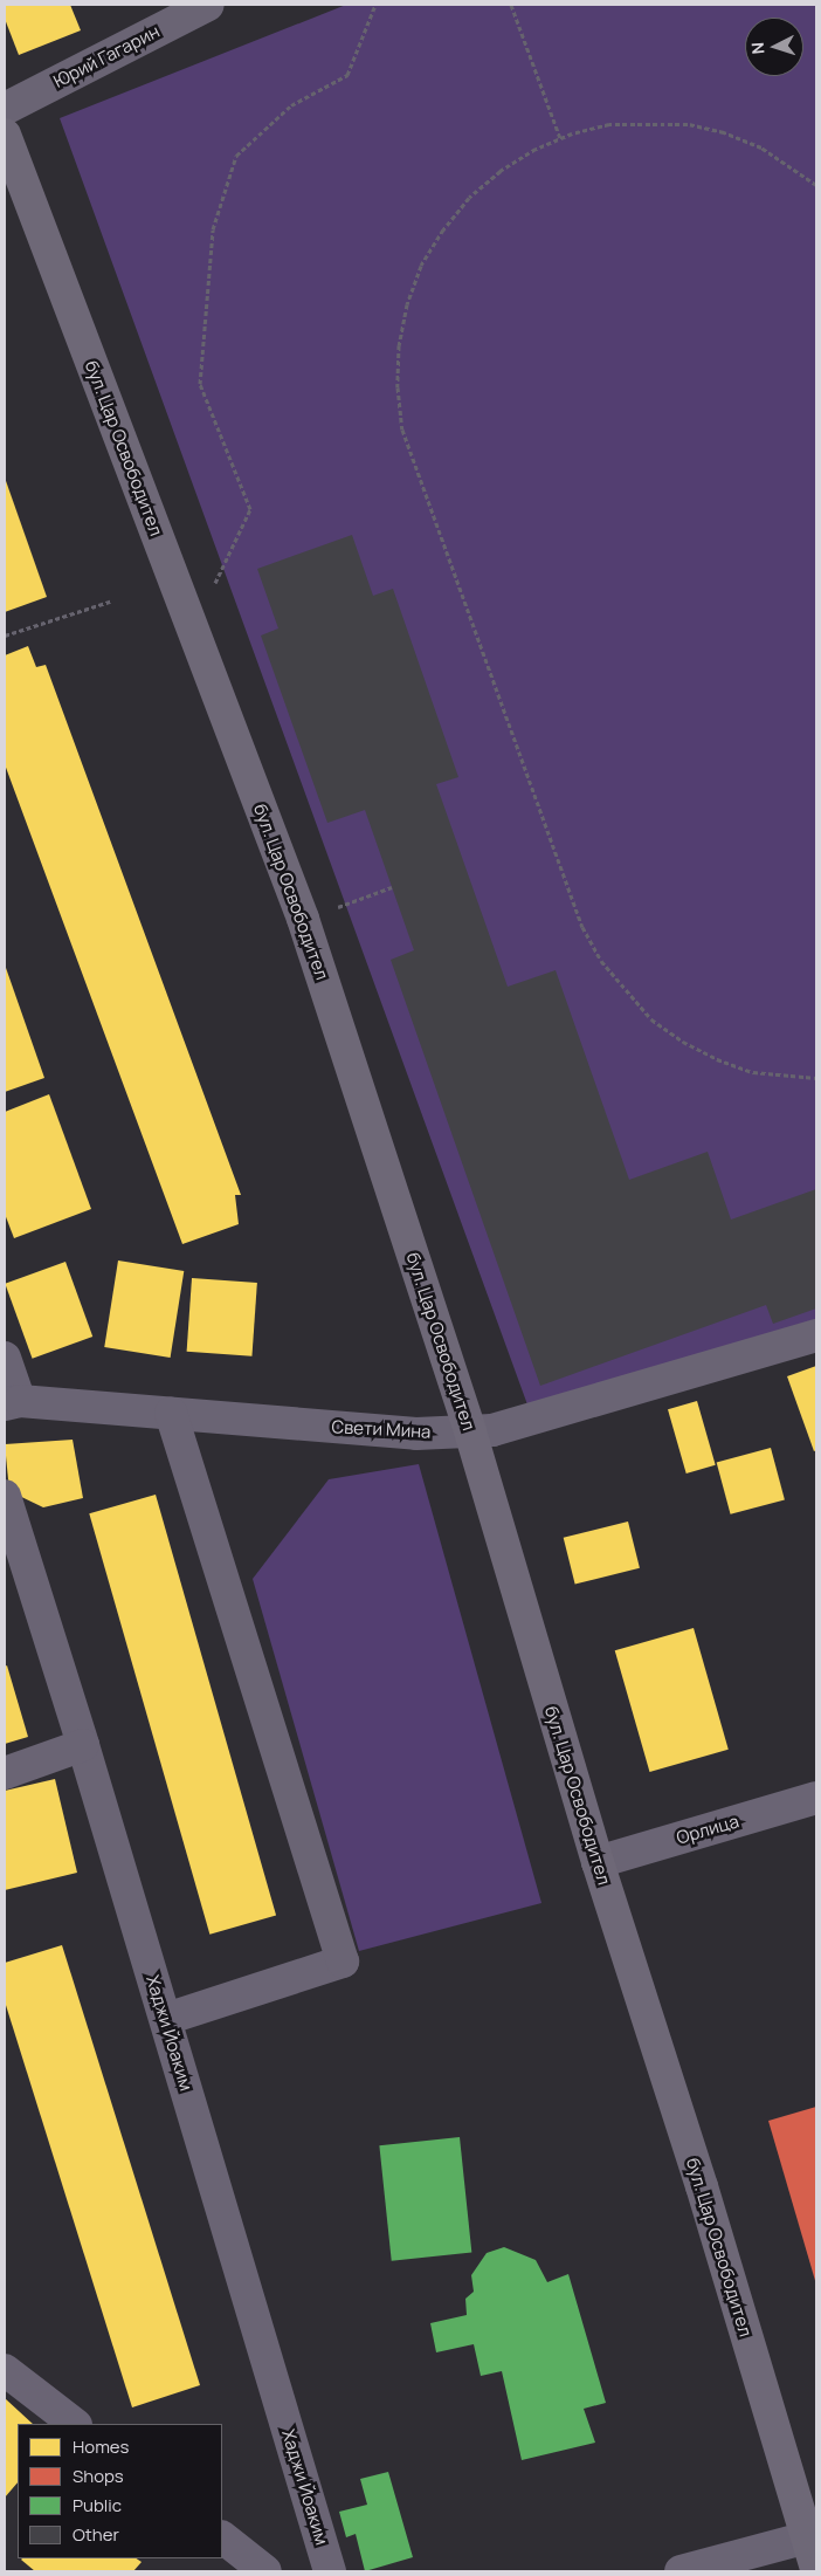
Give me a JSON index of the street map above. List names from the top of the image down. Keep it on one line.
{"streets":{"main road":["бул. Цар Освободител"],"street":["Юрий Гагарин","Свети Мина","Орлица","Хаджи Йоаким"]},"crossings":[["бул. Цар Освободител","Свети Мина"],["бул. Цар Освободител","Орлица"]],"legend":["Homes","Shops","Public","Other"],"north":"left"}
